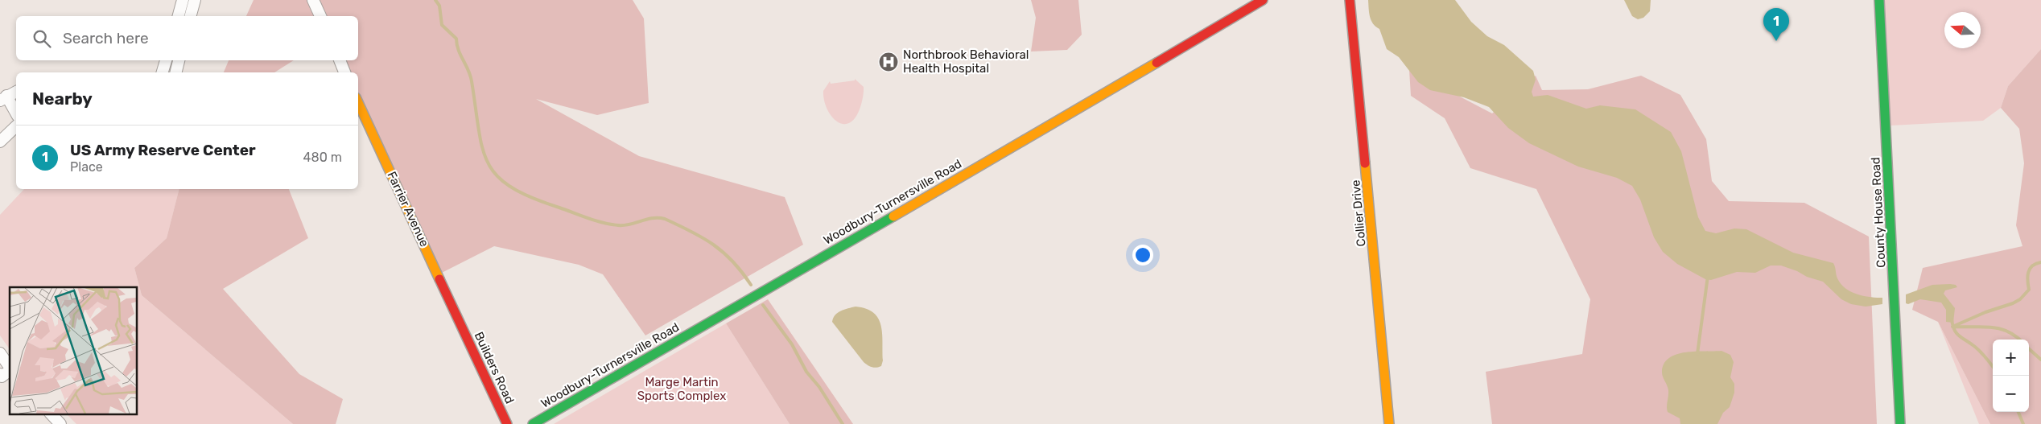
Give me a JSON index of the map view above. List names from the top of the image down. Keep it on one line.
{"streets":{"street":["Woodbury-Turnersville Road","Farrier Avenue","County House Road","Collier Drive","Builders Road"]},"crossings":[["Farrier Avenue","Builders Road"]],"parks":["Marge Martin Sports Complex"],"places":{"hospital":["Northbrook Behavioral Health Hospital"]},"north":"left","page":{"pins":"1","search":"Search here","heading":"Nearby","list":[{"mark":"1","name":"US Army Reserve Center","note":"Place","value":"480 m"}],"map_buttons":["+","−"]}}
